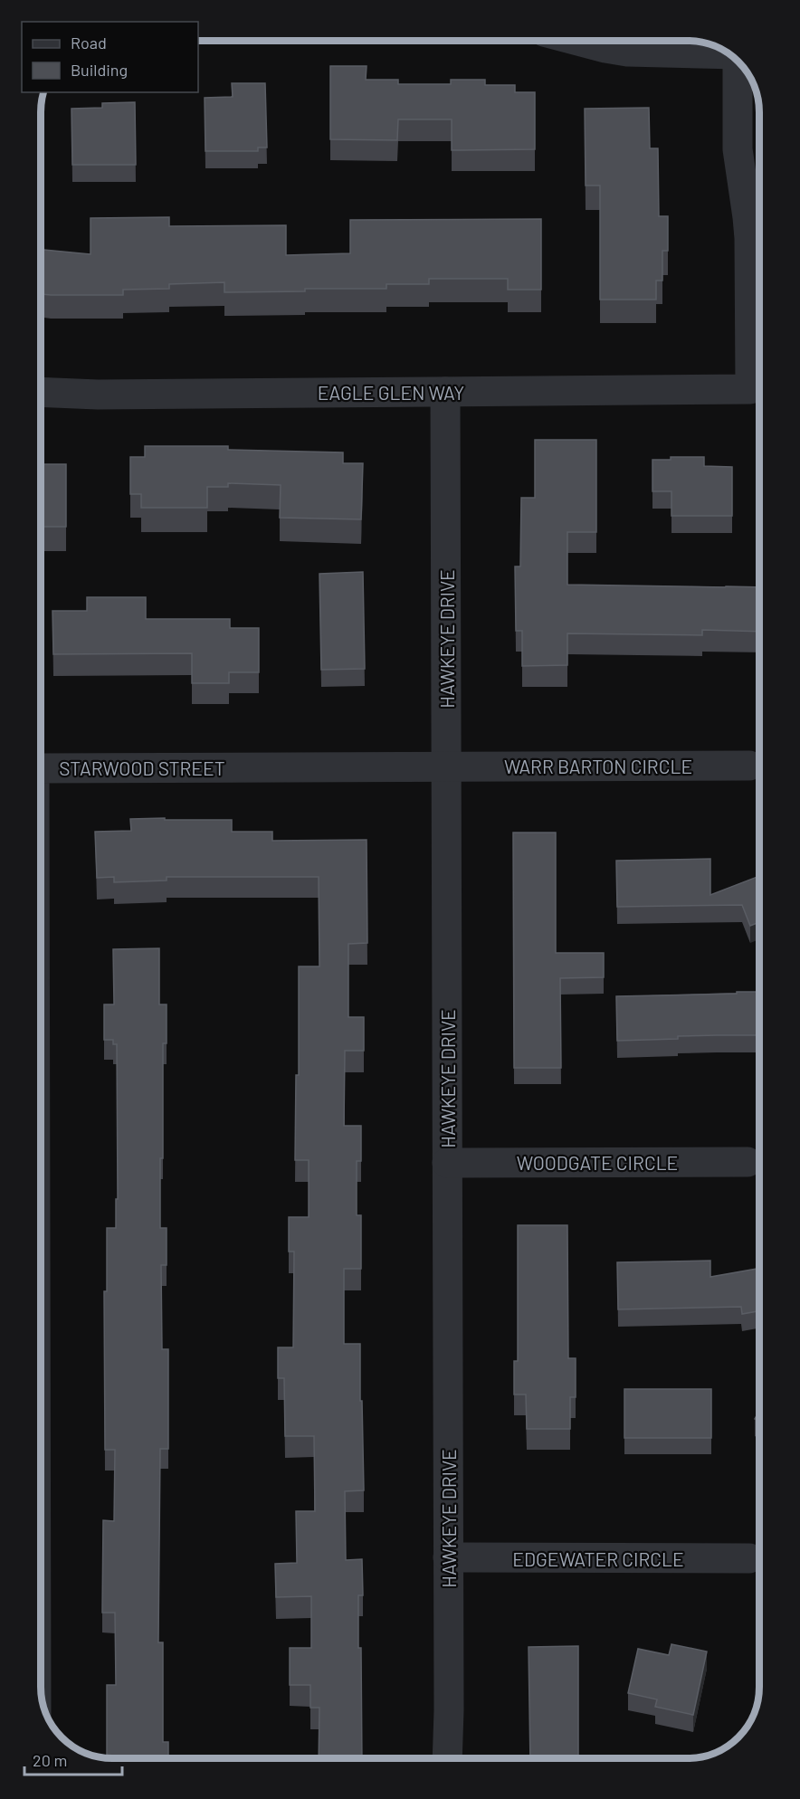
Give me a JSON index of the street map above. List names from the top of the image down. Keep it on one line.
{"streets":{"street":["EAGLE GLEN WAY","HAWKEYE DRIVE","WARR BARTON CIRCLE","STARWOOD STREET","WOODGATE CIRCLE","EDGEWATER CIRCLE"]},"crossings":[["EAGLE GLEN WAY","HAWKEYE DRIVE"],["HAWKEYE DRIVE","WARR BARTON CIRCLE"],["HAWKEYE DRIVE","STARWOOD STREET"],["HAWKEYE DRIVE","WOODGATE CIRCLE"],["HAWKEYE DRIVE","EDGEWATER CIRCLE"],["WARR BARTON CIRCLE","STARWOOD STREET"]],"legend":["Road","Building"],"scale_bar":"20 m"}
